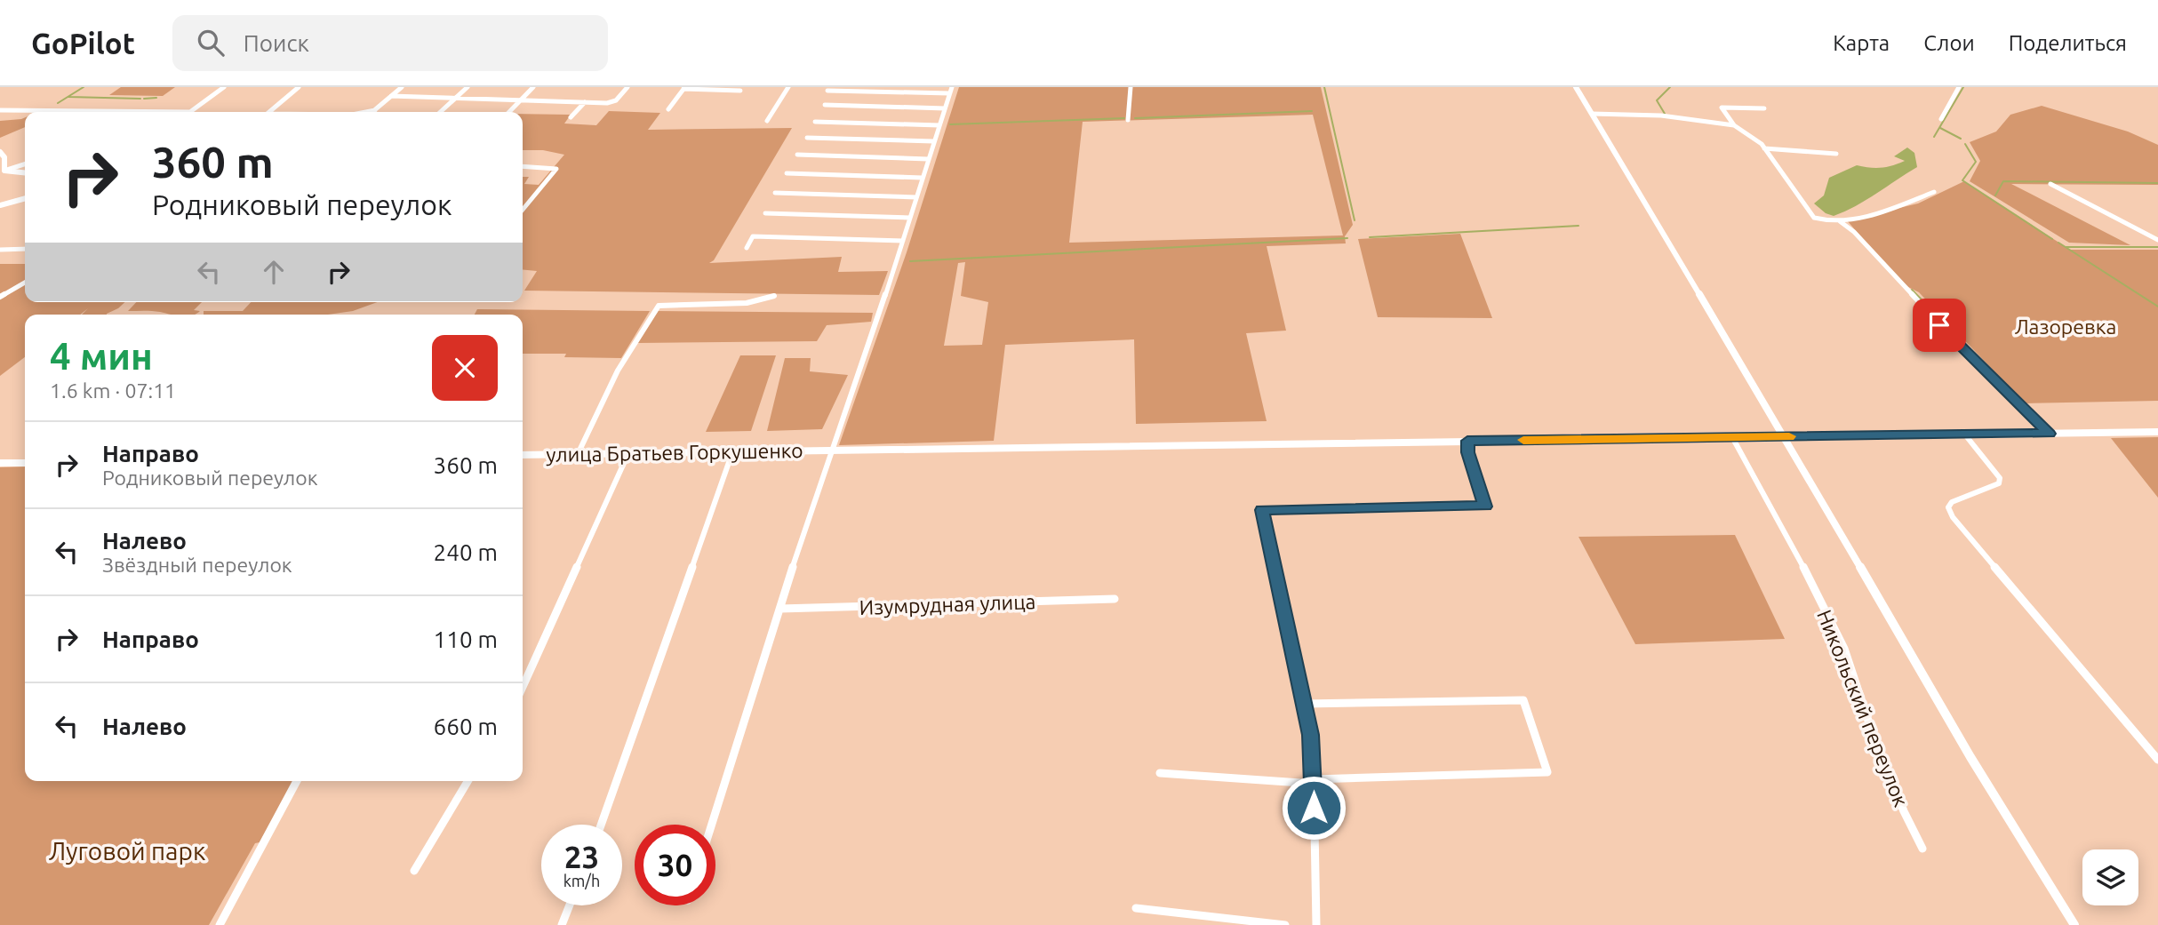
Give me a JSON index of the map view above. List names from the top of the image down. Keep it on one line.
{"streets":{"street":["улица Братьев Горкушенко","Изумрудная улица","Никольский переулок"]},"crossings":[["улица Братьев Горкушенко","Никольский переулок"]],"parks":["Лазоревка","Луговой парк"],"page":{"header":"GoPilot","search":"Поиск","nav":["Карта","Слои","Поделиться"],"turn":["360 m","Родниковый переулок"],"heading":["4 мин","1.6 km · 07:11"],"list":[{"name":"Направо","note":"Родниковый переулок","value":"360 m"},{"name":"Налево","note":"Звёздный переулок","value":"240 m"},{"name":"Направо","value":"110 m"},{"name":"Налево","value":"660 m"}],"speed":"23 km/h","limit":"30"}}
